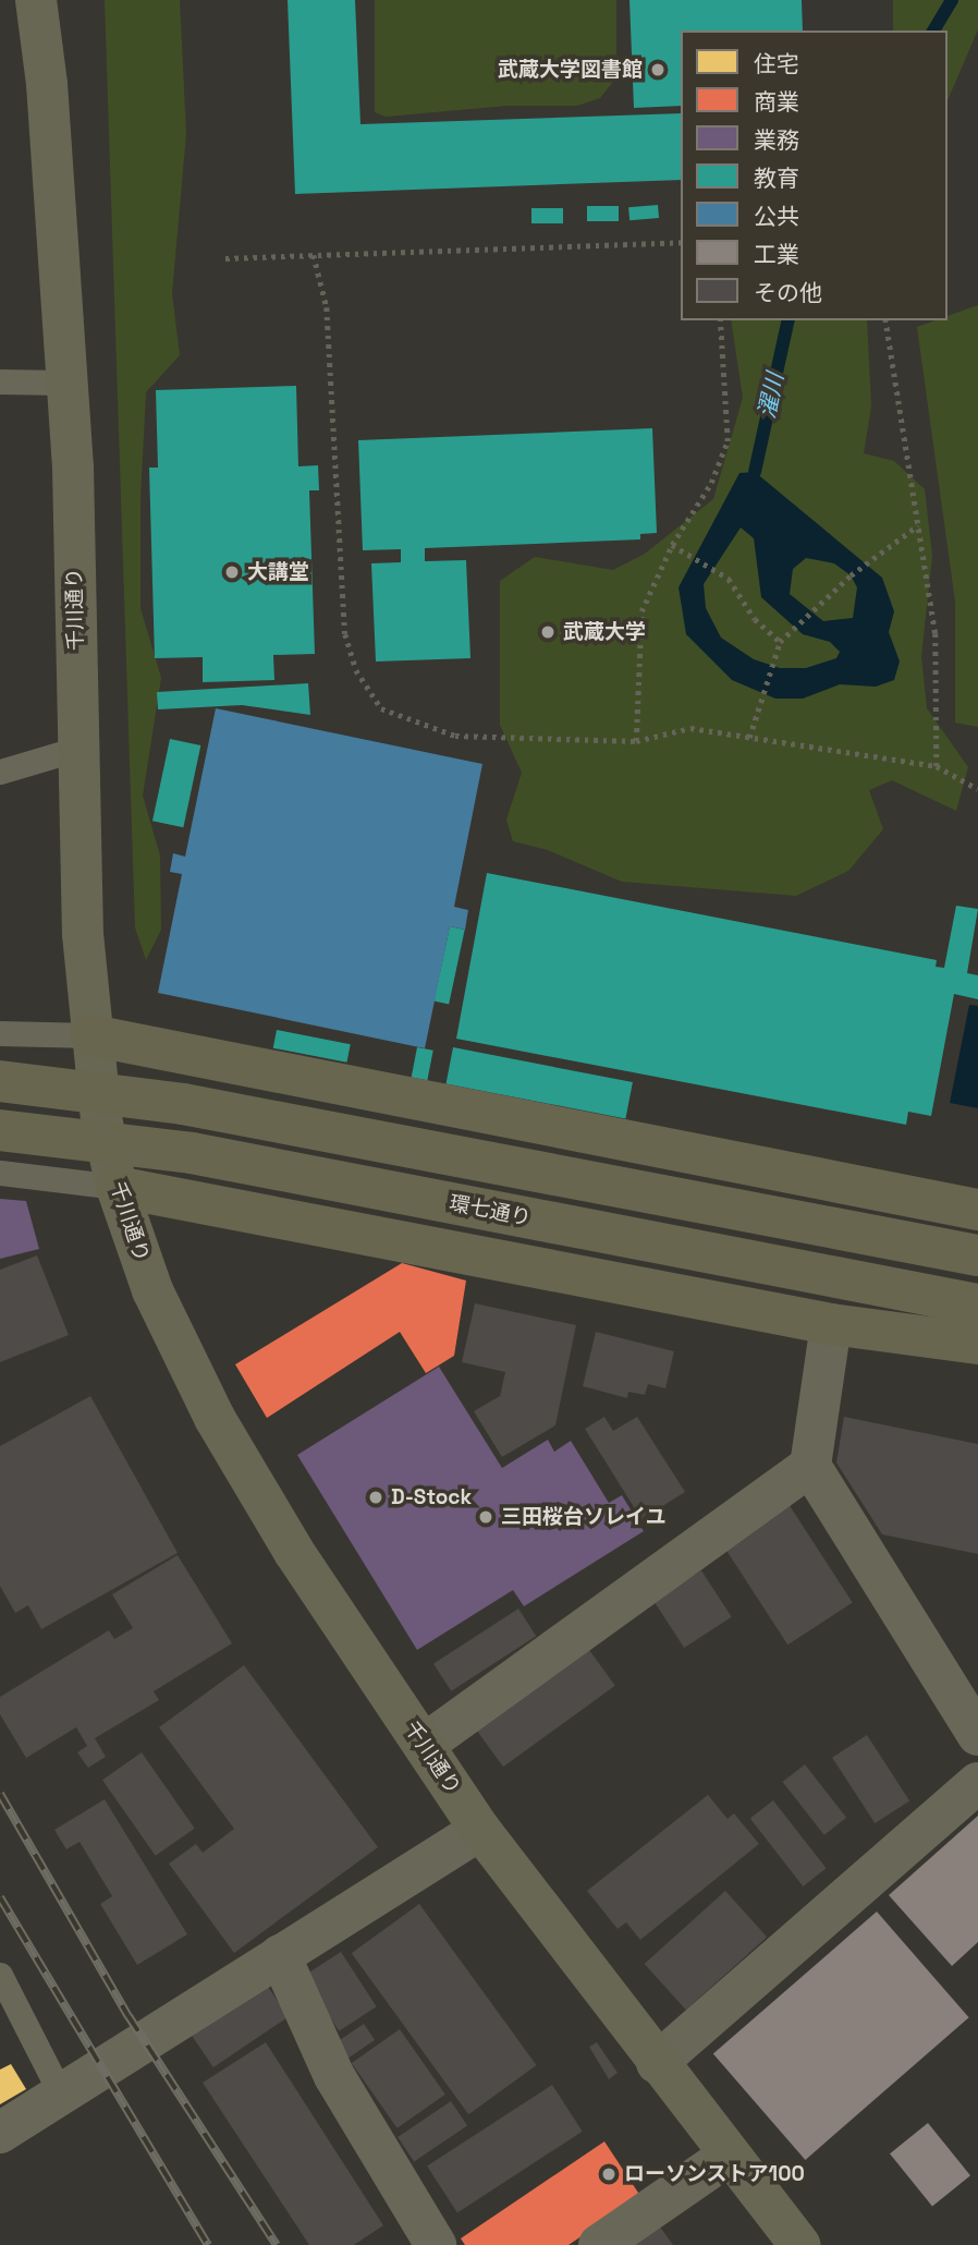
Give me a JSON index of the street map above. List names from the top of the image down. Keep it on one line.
{"streets":{"main road":["千川通り","環七通り"]},"water":["濯川"],"places":["武蔵大学図書館","大講堂","武蔵大学","D-Stock","三田桜台ソレイユ","ローソンストア100"],"legend":["住宅","商業","業務","教育","公共","工業","その他"]}
